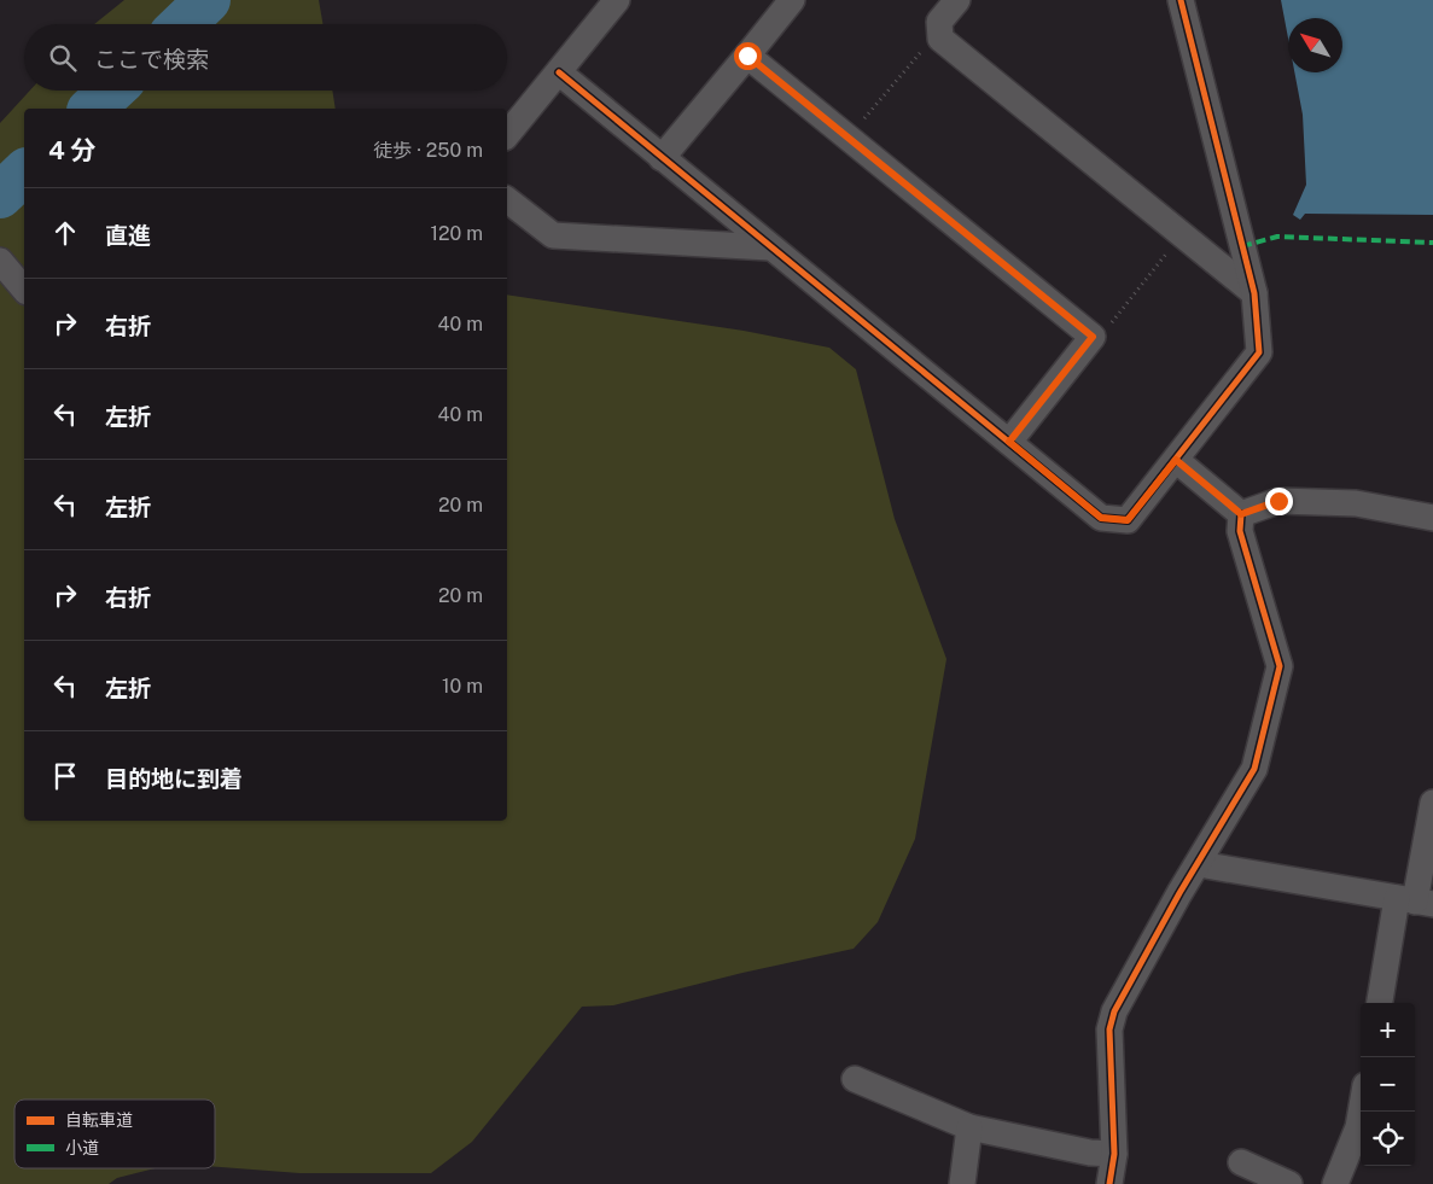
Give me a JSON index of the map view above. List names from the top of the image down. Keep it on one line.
{"legend":["自転車道","小道"],"north":"top left","page":{"search":"ここで検索","heading":["4 分","徒歩 · 250 m"],"list":[["直進","120 m"],["右折","40 m"],["左折","40 m"],["左折","20 m"],["右折","20 m"],["左折","10 m"],"目的地に到着"],"map_buttons":["+","−"]}}
